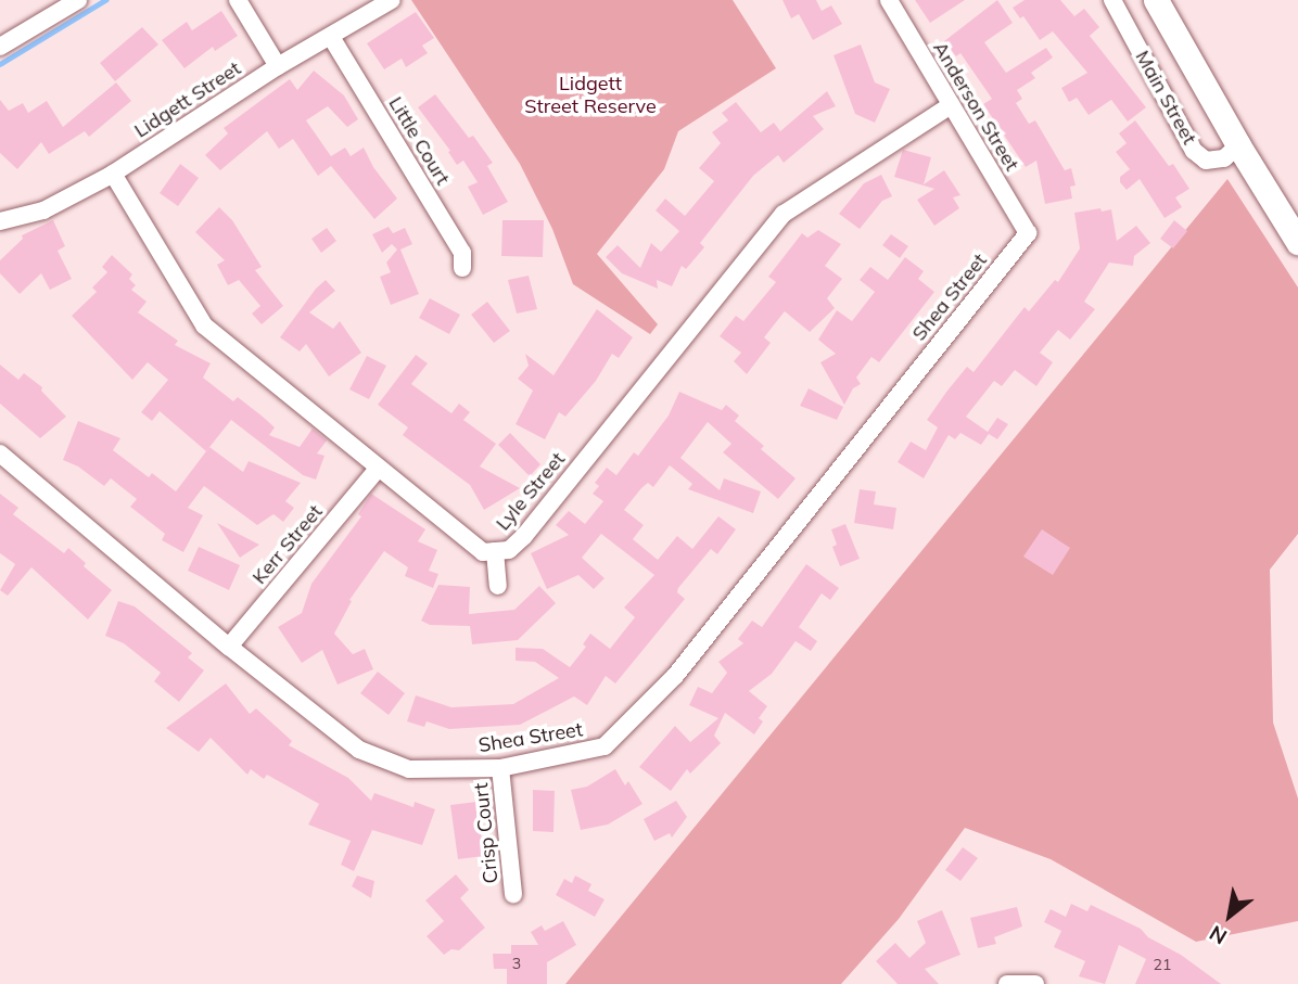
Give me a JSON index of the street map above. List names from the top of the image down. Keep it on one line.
{"streets":{"main road":["Main Street"],"street":["Lidgett Street","Anderson Street","Little Court","Shea Street","Lyle Street","Kerr Street","Crisp Court"]},"crossings":[["Lidgett Street","Little Court"],["Lidgett Street","Lyle Street"],["Anderson Street","Shea Street"],["Anderson Street","Lyle Street"],["Shea Street","Kerr Street"],["Shea Street","Crisp Court"],["Lyle Street","Kerr Street"]],"parks":["Lidgett Street Reserve"],"house_numbers":["3","21"],"north":"bottom left"}
